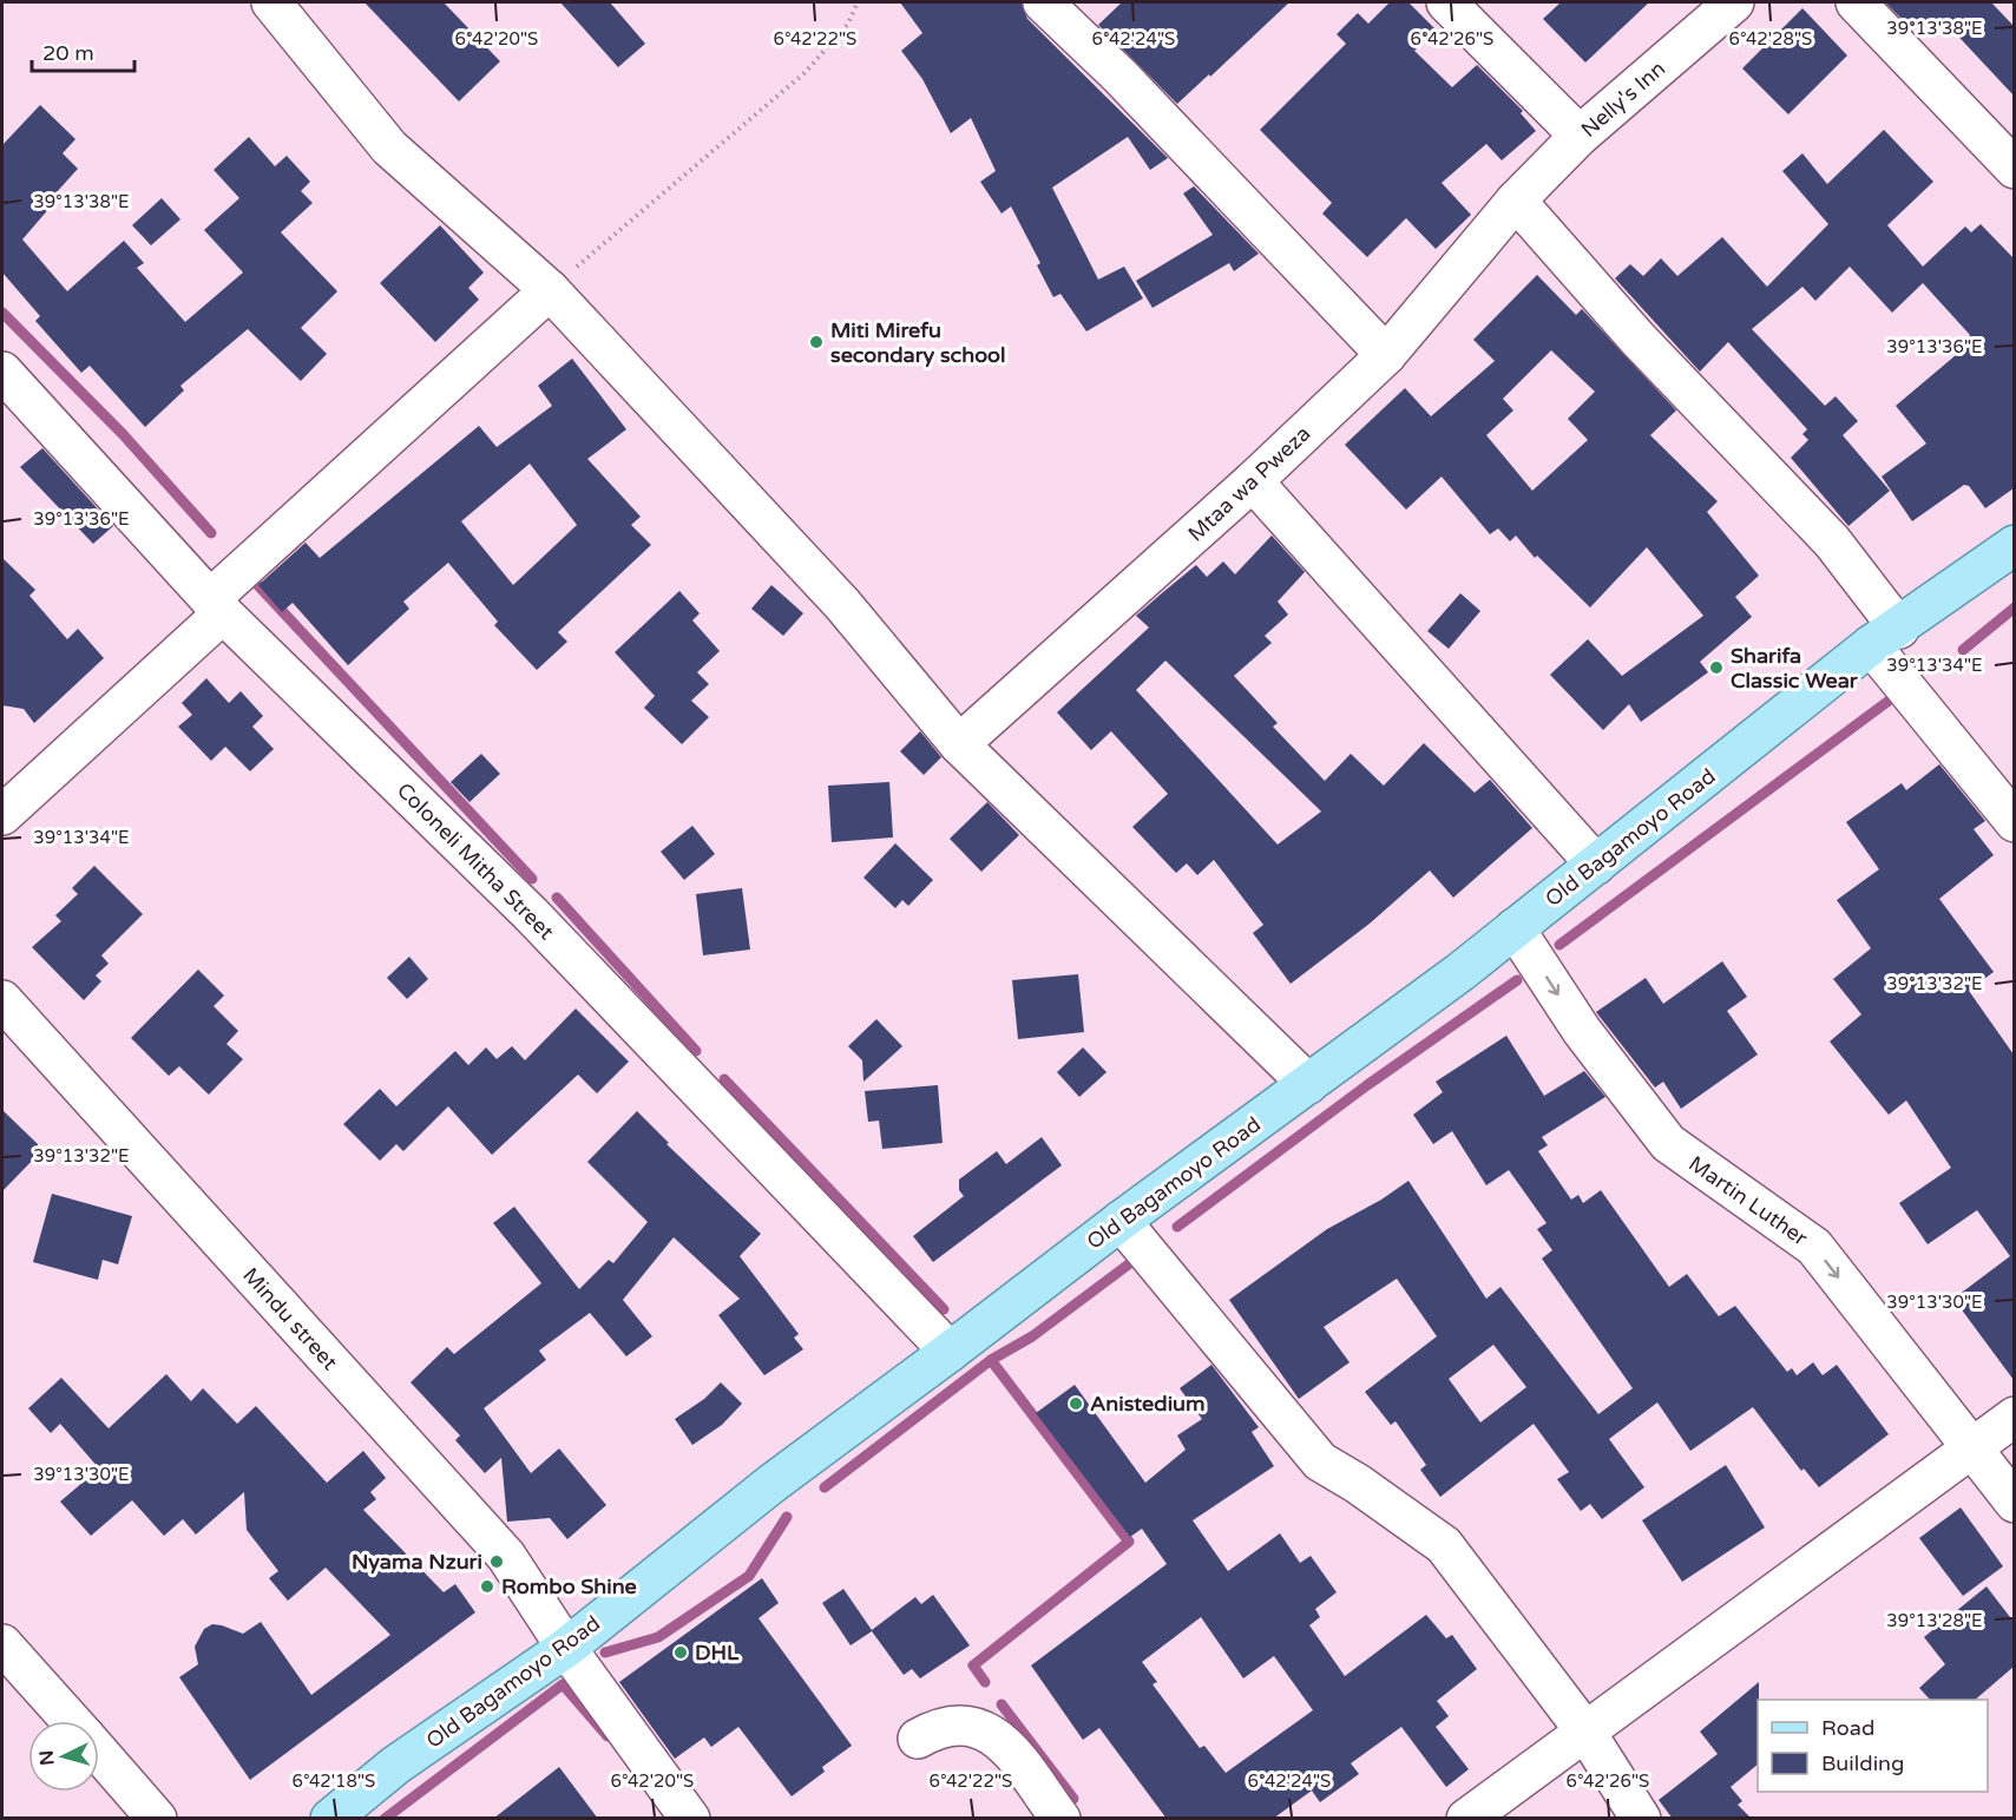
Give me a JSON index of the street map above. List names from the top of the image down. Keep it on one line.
{"streets":{"main road":["Old Bagamoyo Road"],"street":["Nelly's Inn","Mtaa wa Pweza","Coloneli Mitha Street","Martin Luther","Mindu street"]},"crossings":[["Nelly's Inn","Mtaa wa Pweza"],["Old Bagamoyo Road","Coloneli Mitha Street"],["Old Bagamoyo Road","Martin Luther"],["Old Bagamoyo Road","Mindu street"]],"one_way":["Martin Luther"],"places":["Miti Mirefu secondary school","Sharifa Classic Wear","Anistedium","Nyama Nzuri","Rombo Shine","DHL"],"legend":["Road","Building"],"scale_bar":"20 m","north":"left","coordinates":["39°13'38\"E","6°42'28\"S","6°42'20\"S","6°42'22\"S","6°42'24\"S","6°42'26\"S","39°13'36\"E","39°13'34\"E","39°13'32\"E","39°13'30\"E","39°13'28\"E","6°42'18\"S"]}
